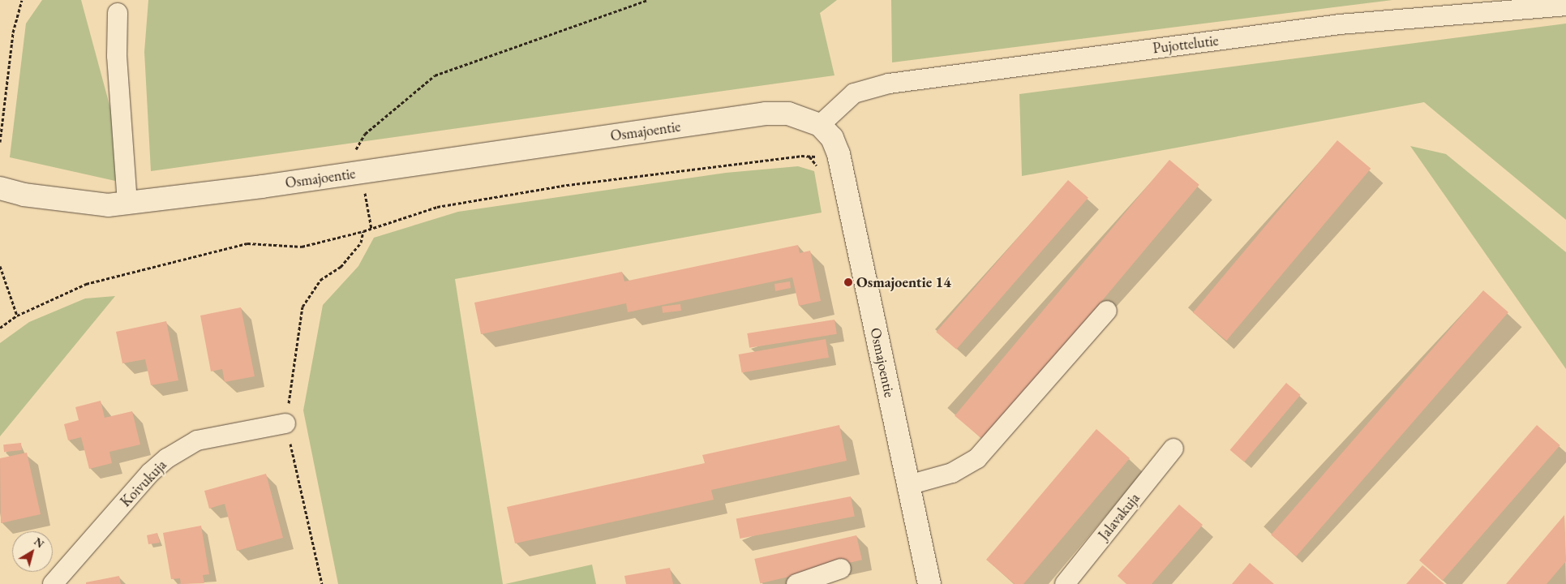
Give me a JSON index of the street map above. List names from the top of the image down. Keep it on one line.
{"streets":{"street":["Pujottelutie","Osmajoentie","Koivukuja","Jalavakuja"]},"crossings":[["Pujottelutie","Osmajoentie"]],"places":["Osmajoentie 14"],"north":"top right"}
